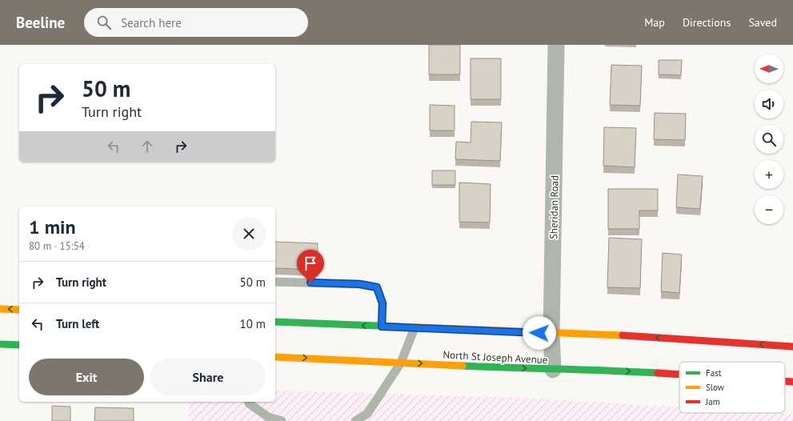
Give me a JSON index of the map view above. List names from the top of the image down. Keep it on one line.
{"streets":{"main road":["North St Joseph Avenue"],"street":["Sheridan Road"]},"crossings":[["Sheridan Road","North St Joseph Avenue"]],"legend":["Fast","Slow","Jam"],"north":"left","page":{"header":"Beeline","search":"Search here","nav":["Map","Directions","Saved"],"map_buttons":["+","−"],"turn":["50 m","Turn right"],"heading":["1 min","80 m · 15:54"],"list":[{"name":"Turn right","value":"50 m"},{"name":"Turn left","value":"10 m"}],"buttons":["Exit","Share"]}}
